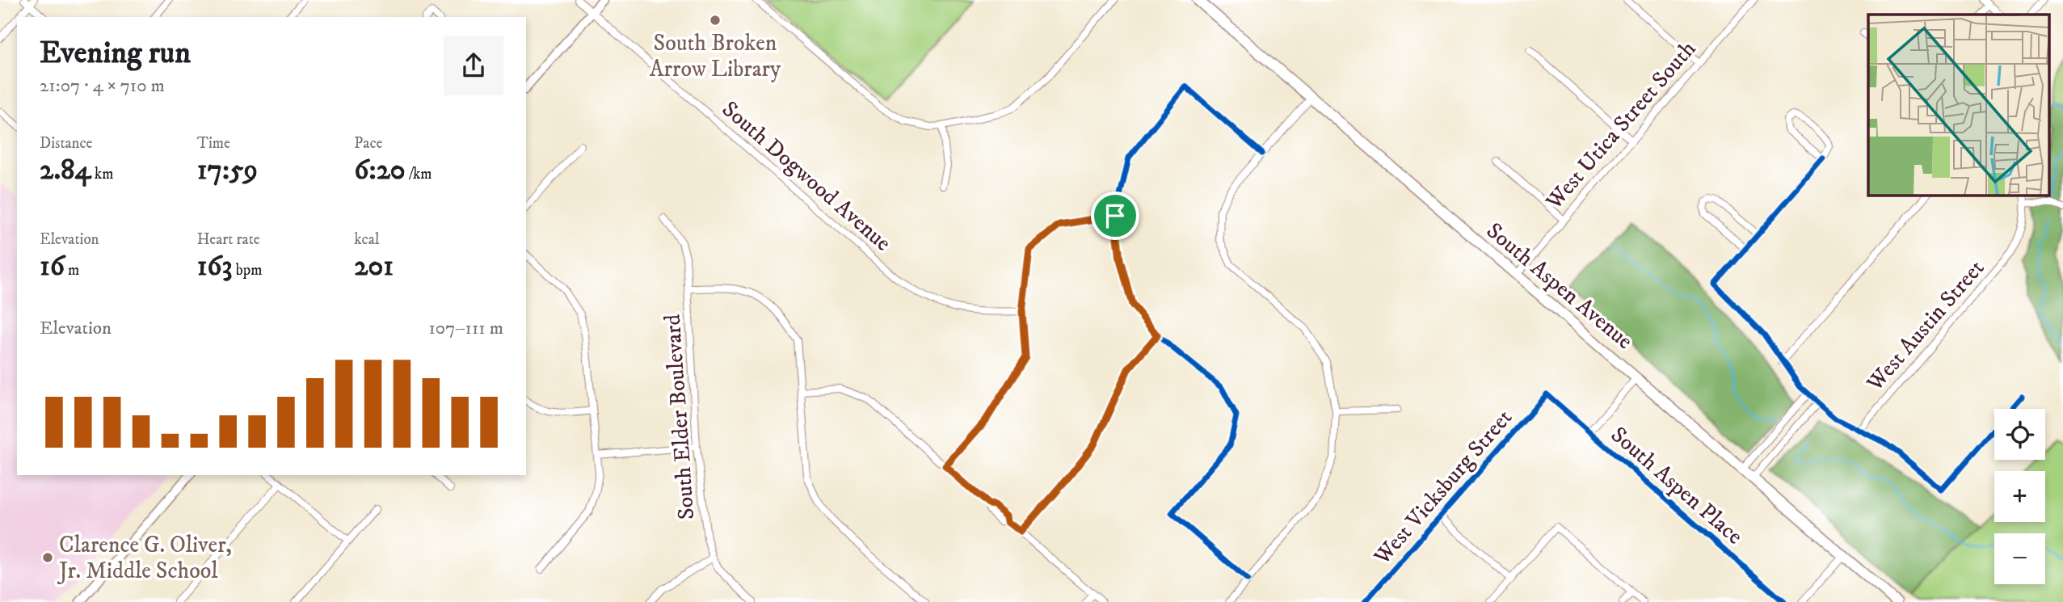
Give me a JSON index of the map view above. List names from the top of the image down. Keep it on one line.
{"streets":{"main road":["South Aspen Avenue"],"street":["West Utica Street South","South Dogwood Avenue","West Austin Street","South Elder Boulevard","South Aspen Place","West Vicksburg Street"]},"crossings":[["West Utica Street South","South Aspen Avenue"],["South Aspen Place","West Vicksburg Street"]],"places":["South Broken Arrow Library","Clarence G. Oliver, Jr. Middle School"],"page":{"heading":["Evening run","21:07 · 4 × 710 m"],"stats":[["Distance","2.84 km"],["Time","17:59"],["Pace","6:20 /km"],["Elevation","16 m"],["Heart rate","163 bpm"],["kcal","201"]],"chart":["Elevation","107–111 m"],"map_buttons":["+","−"]}}
